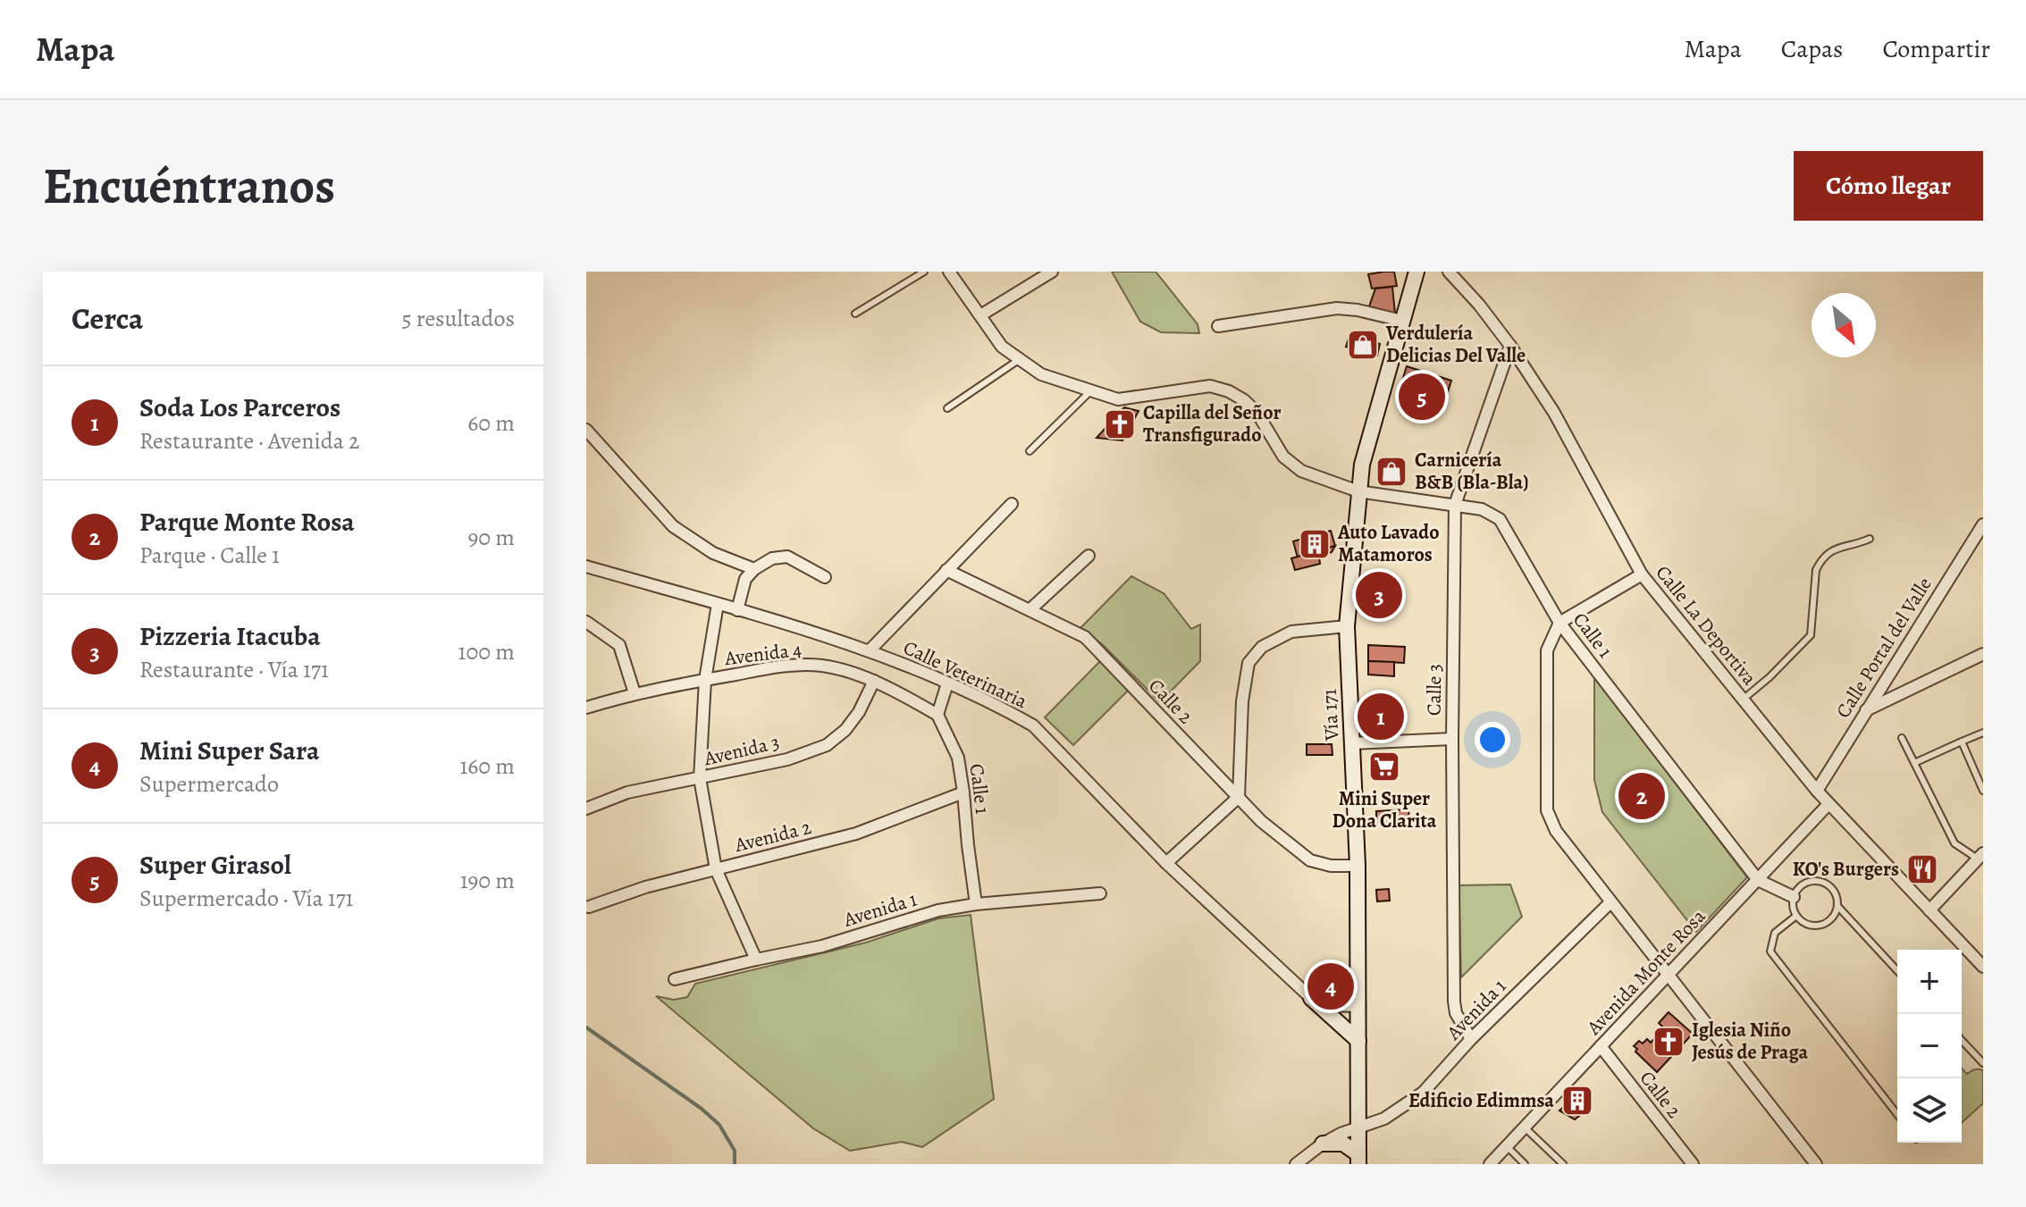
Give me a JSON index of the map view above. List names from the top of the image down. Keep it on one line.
{"streets":{"main road":["Vía 171"],"street":["Calle La Deportiva","Calle 1","Calle Portal del Valle","Avenida 4","Calle Veterinaria","Calle 3","Calle 2","Avenida 3","Avenida 2","Avenida 1","Avenida Monte Rosa"]},"crossings":[["Calle La Deportiva","Calle Portal del Valle"],["Calle La Deportiva","Calle 3"],["Calle La Deportiva","Avenida Monte Rosa"],["Calle 1","Avenida 4"],["Calle 1","Calle 3"],["Calle 1","Vía 171"],["Calle 1","Avenida 2"],["Calle 1","Avenida 1"],["Calle 1","Avenida Monte Rosa"],["Avenida 4","Avenida 3"],["Calle 3","Avenida 1"],["Calle 2","Vía 171"],["Calle 2","Avenida Monte Rosa"],["Vía 171","Avenida 1"]],"places":{"shop":["Verdulería Delicias Del Valle","Carnicería B&B (Bla-Bla)"],"church":["Capilla del Señor Transfigurado","Iglesia Niño Jesús de Praga"],"building":["Auto Lavado Matamoros","Edificio Edimmsa"],"supermarket":["Mini Super Dona Clarita"],"restaurant":["KO's Burgers"]},"north":"bottom right","page":{"header":"Mapa","nav":["Mapa","Capas","Compartir"],"buttons":"Cómo llegar","title":"Encuéntranos","heading":["Cerca","5 resultados"],"list":[{"mark":"1","name":"Soda Los Parceros","note":"Restaurante · Avenida 2","value":"60 m"},{"mark":"2","name":"Parque Monte Rosa","note":"Parque · Calle 1","value":"90 m"},{"mark":"3","name":"Pizzeria Itacuba","note":"Restaurante · Vía 171","value":"100 m"},{"mark":"4","name":"Mini Super Sara","note":"Supermercado","value":"160 m"},{"mark":"5","name":"Super Girasol","note":"Supermercado · Vía 171","value":"190 m"}],"pins":["5","3","1","2","4"],"map_buttons":["+","−"]}}
